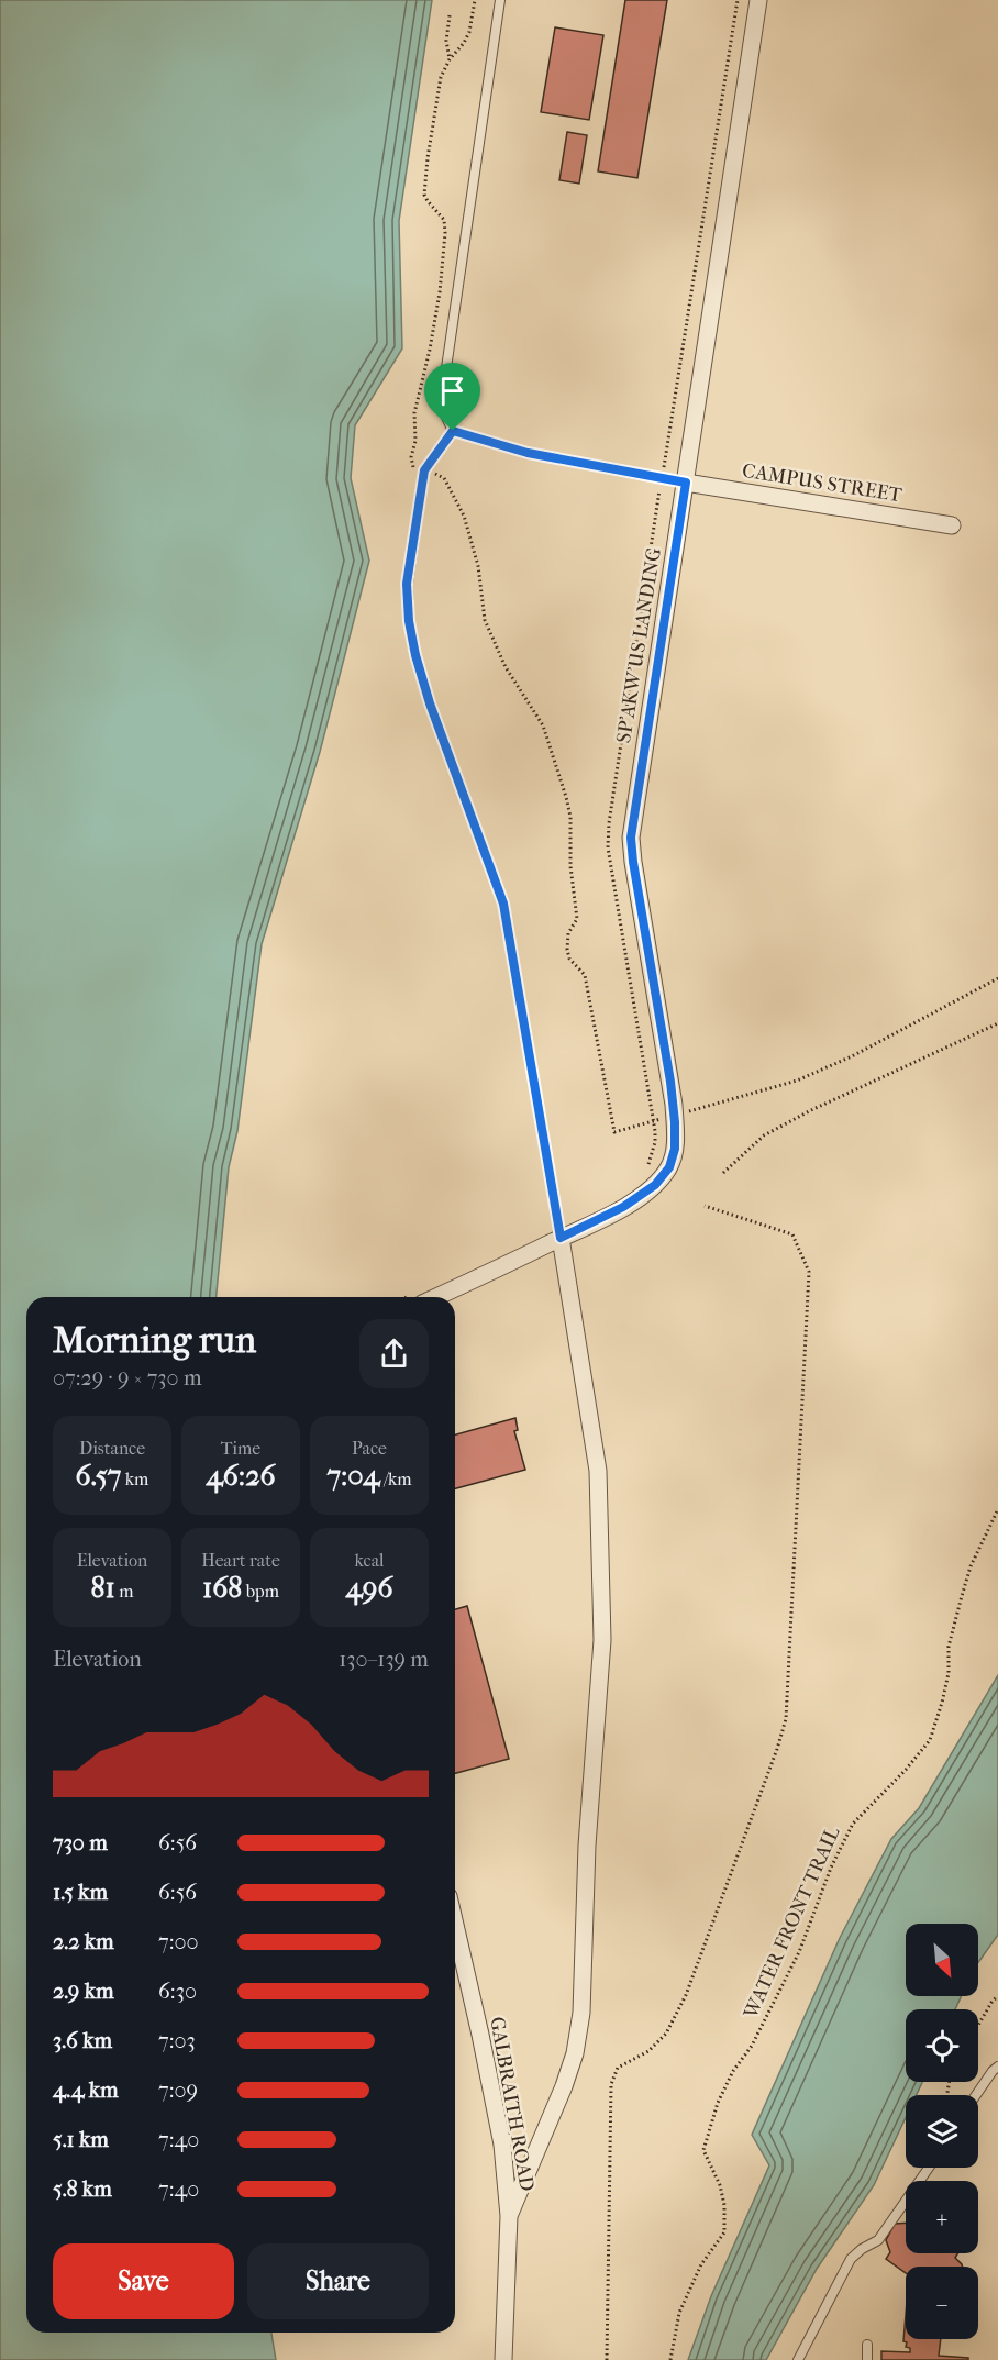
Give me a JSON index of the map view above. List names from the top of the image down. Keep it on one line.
{"streets":{"street":["CAMPUS STREET","SP’AKW’US LANDING","GALBRAITH ROAD"],"path":["WATER FRONT TRAIL"]},"crossings":[["CAMPUS STREET","SP’AKW’US LANDING"]],"north":"bottom right","page":{"heading":["Morning run","07:29 · 9 × 730 m"],"stats":[["Distance","6.57 km"],["Time","46:26"],["Pace","7:04 /km"],["Elevation","81 m"],["Heart rate","168 bpm"],["kcal","496"]],"chart":["Elevation","130–139 m"],"list":[{"name":"730 m","note":"6:56"},{"name":"1.5 km","note":"6:56"},{"name":"2.2 km","note":"7:00"},{"name":"2.9 km","note":"6:30"},{"name":"3.6 km","note":"7:03"},{"name":"4.4 km","note":"7:09"},{"name":"5.1 km","note":"7:40"},{"name":"5.8 km","note":"7:40"}],"map_buttons":["+","−"],"buttons":["Save","Share"]}}
